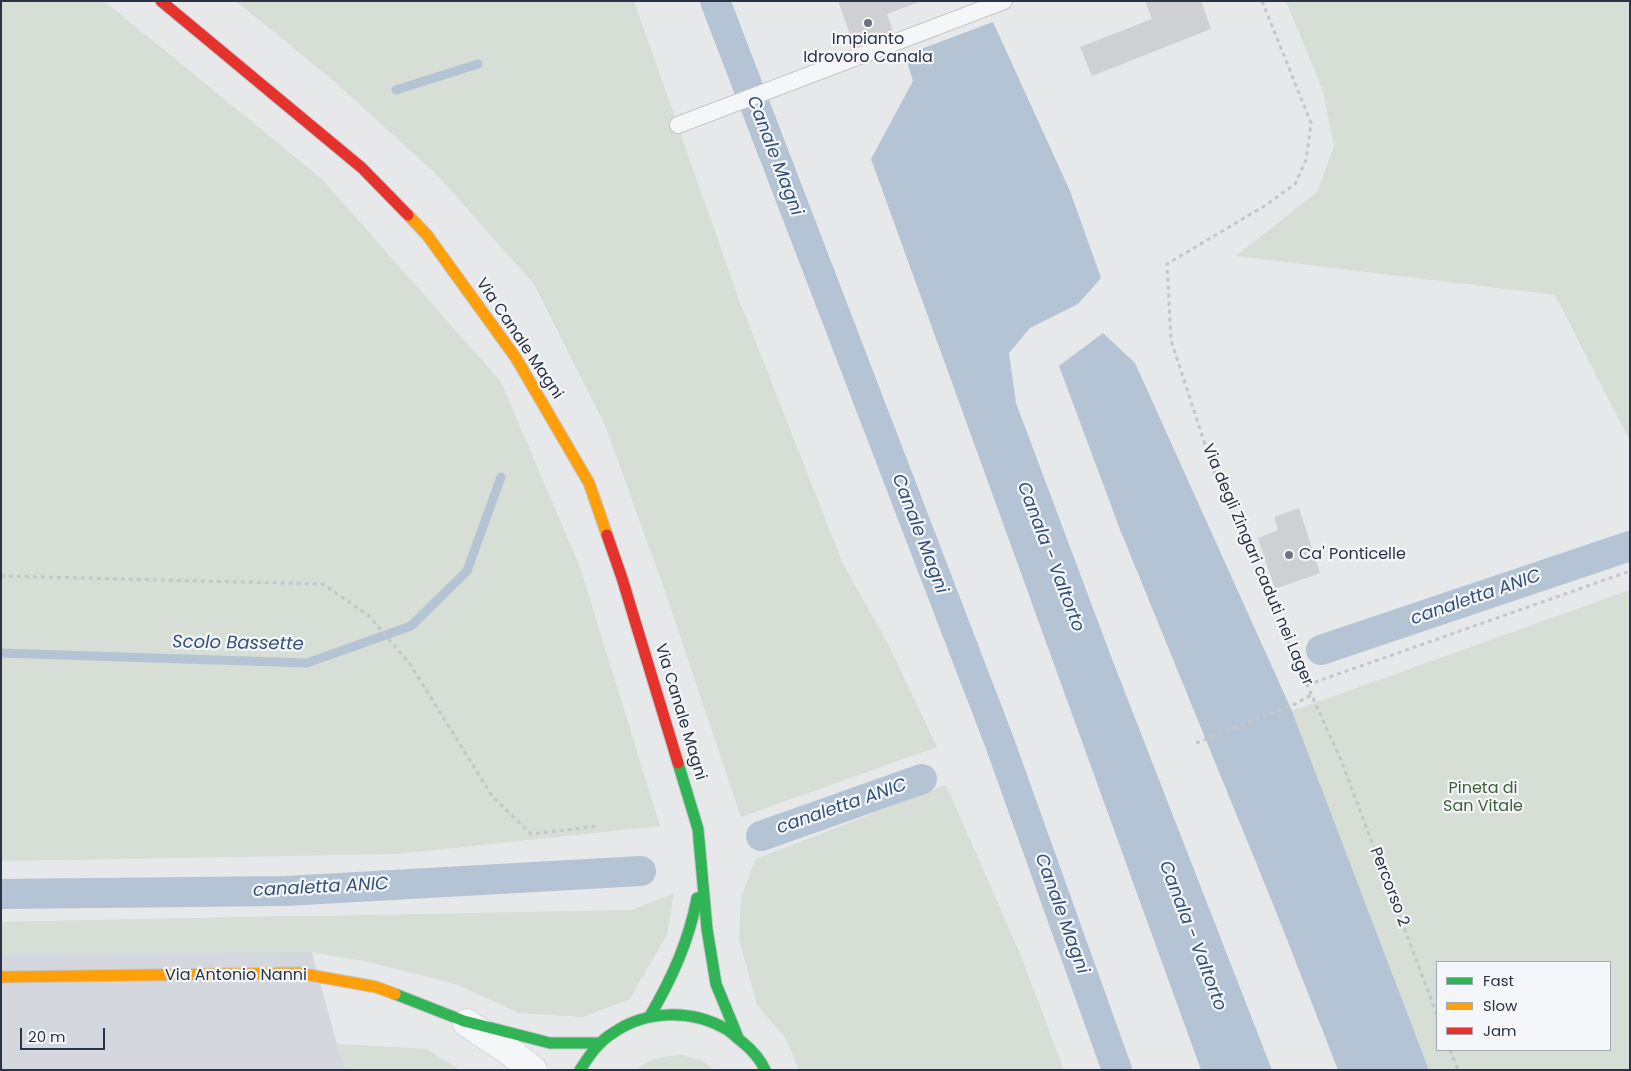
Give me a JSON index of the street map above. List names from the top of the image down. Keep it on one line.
{"streets":{"main road":["Via Canale Magni","Via Antonio Nanni"],"path":["Via degli Zingari caduti nei Lager","Percorso 2"]},"crossings":[["Via degli Zingari caduti nei Lager","Percorso 2"]],"water":["Canale Magni","Canala - Valtorto","canaletta ANIC","Scolo Bassette"],"parks":["Pineta di San Vitale"],"places":["Impianto Idrovoro Canala","Ca' Ponticelle"],"legend":["Fast","Slow","Jam"],"scale_bar":"20 m"}
